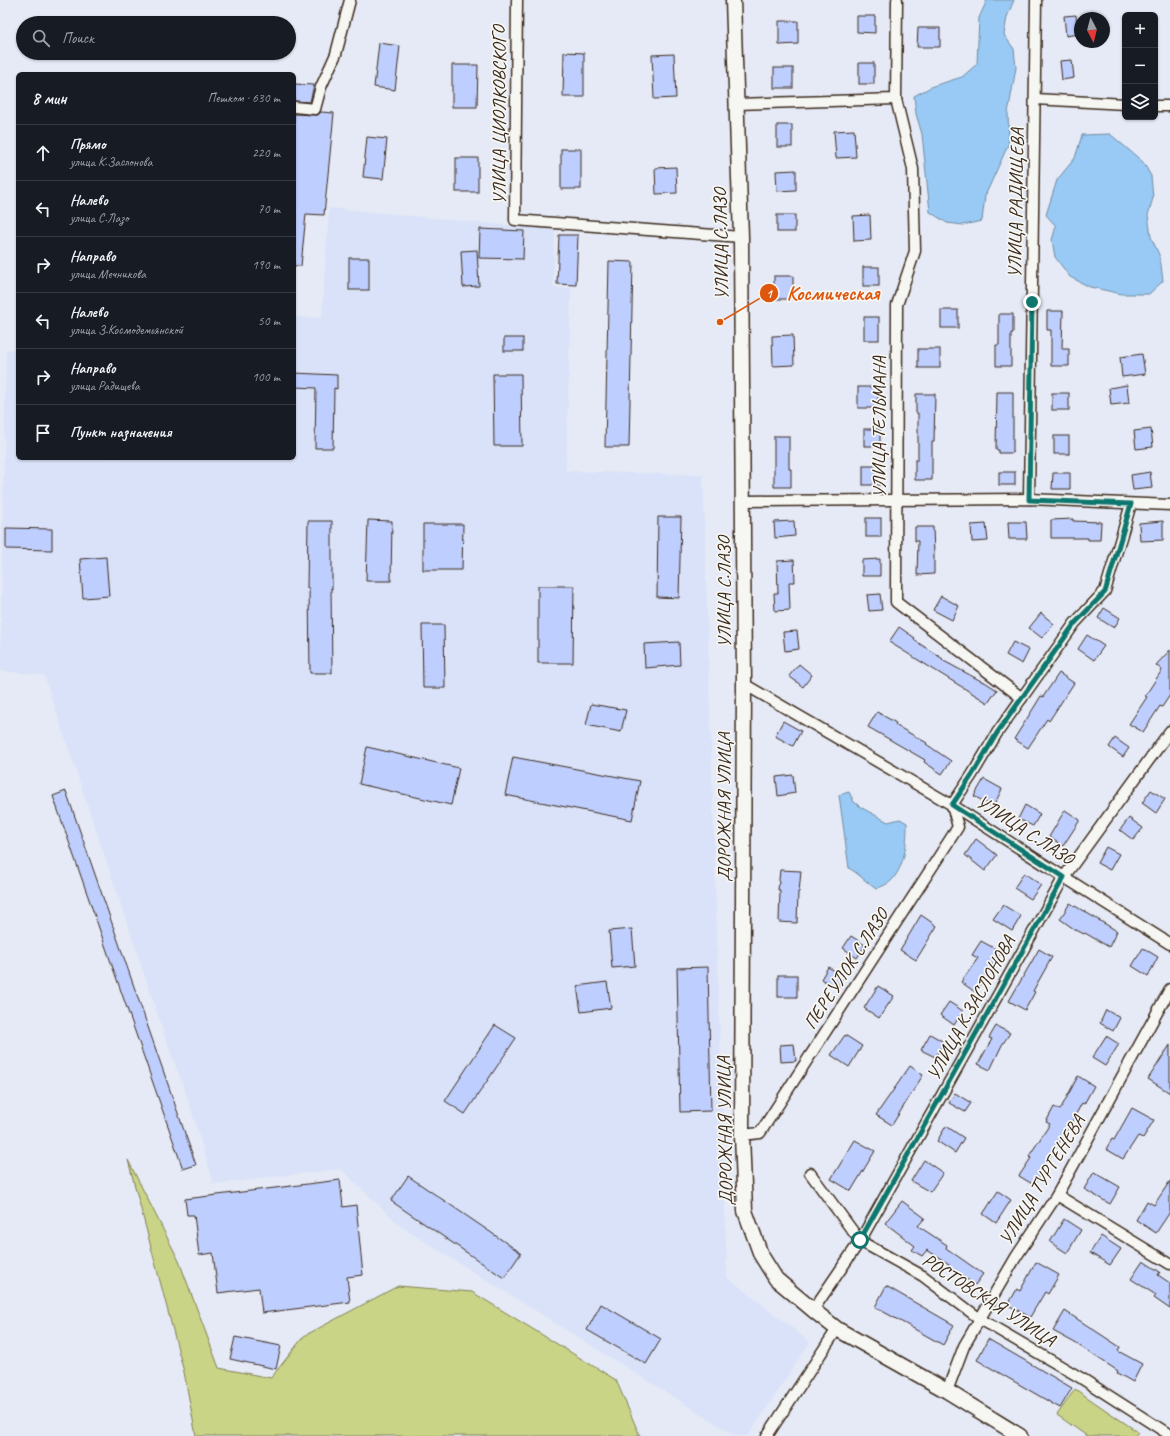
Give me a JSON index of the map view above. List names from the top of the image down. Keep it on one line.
{"streets":{"street":["УЛИЦА ЦИОЛКОВСКОГО","УЛИЦА РАДИЩЕВА","УЛИЦА С.ЛАЗО","УЛИЦА ТЕЛЬМАНА","ДОРОЖНАЯ УЛИЦА","ПЕРЕУЛОК С.ЛАЗО","УЛИЦА К.ЗАСЛОНОВА","УЛИЦА ТУРГЕНЕВА","РОСТОВСКАЯ УЛИЦА"]},"crossings":[["УЛИЦА ЦИОЛКОВСКОГО","УЛИЦА С.ЛАЗО"],["УЛИЦА С.ЛАЗО","ДОРОЖНАЯ УЛИЦА"],["УЛИЦА С.ЛАЗО","ПЕРЕУЛОК С.ЛАЗО"],["УЛИЦА С.ЛАЗО","УЛИЦА К.ЗАСЛОНОВА"],["ДОРОЖНАЯ УЛИЦА","ПЕРЕУЛОК С.ЛАЗО"],["ДОРОЖНАЯ УЛИЦА","УЛИЦА К.ЗАСЛОНОВА"],["ДОРОЖНАЯ УЛИЦА","УЛИЦА ТУРГЕНЕВА"],["УЛИЦА К.ЗАСЛОНОВА","РОСТОВСКАЯ УЛИЦА"],["УЛИЦА ТУРГЕНЕВА","РОСТОВСКАЯ УЛИЦА"]],"places":["Космическая"],"north":"bottom","page":{"map_buttons":["+","−"],"search":"Поиск","heading":["8 мин","Пешком · 630 m"],"list":[["Прямо","улица К.Заслонова","220 m"],["Налево","улица С.Лазо","70 m"],["Направо","улица Мечникова","190 m"],["Налево","улица З.Космодемьянской","50 m"],["Направо","улица Радищева","100 m"],"Пункт назначения"]}}
